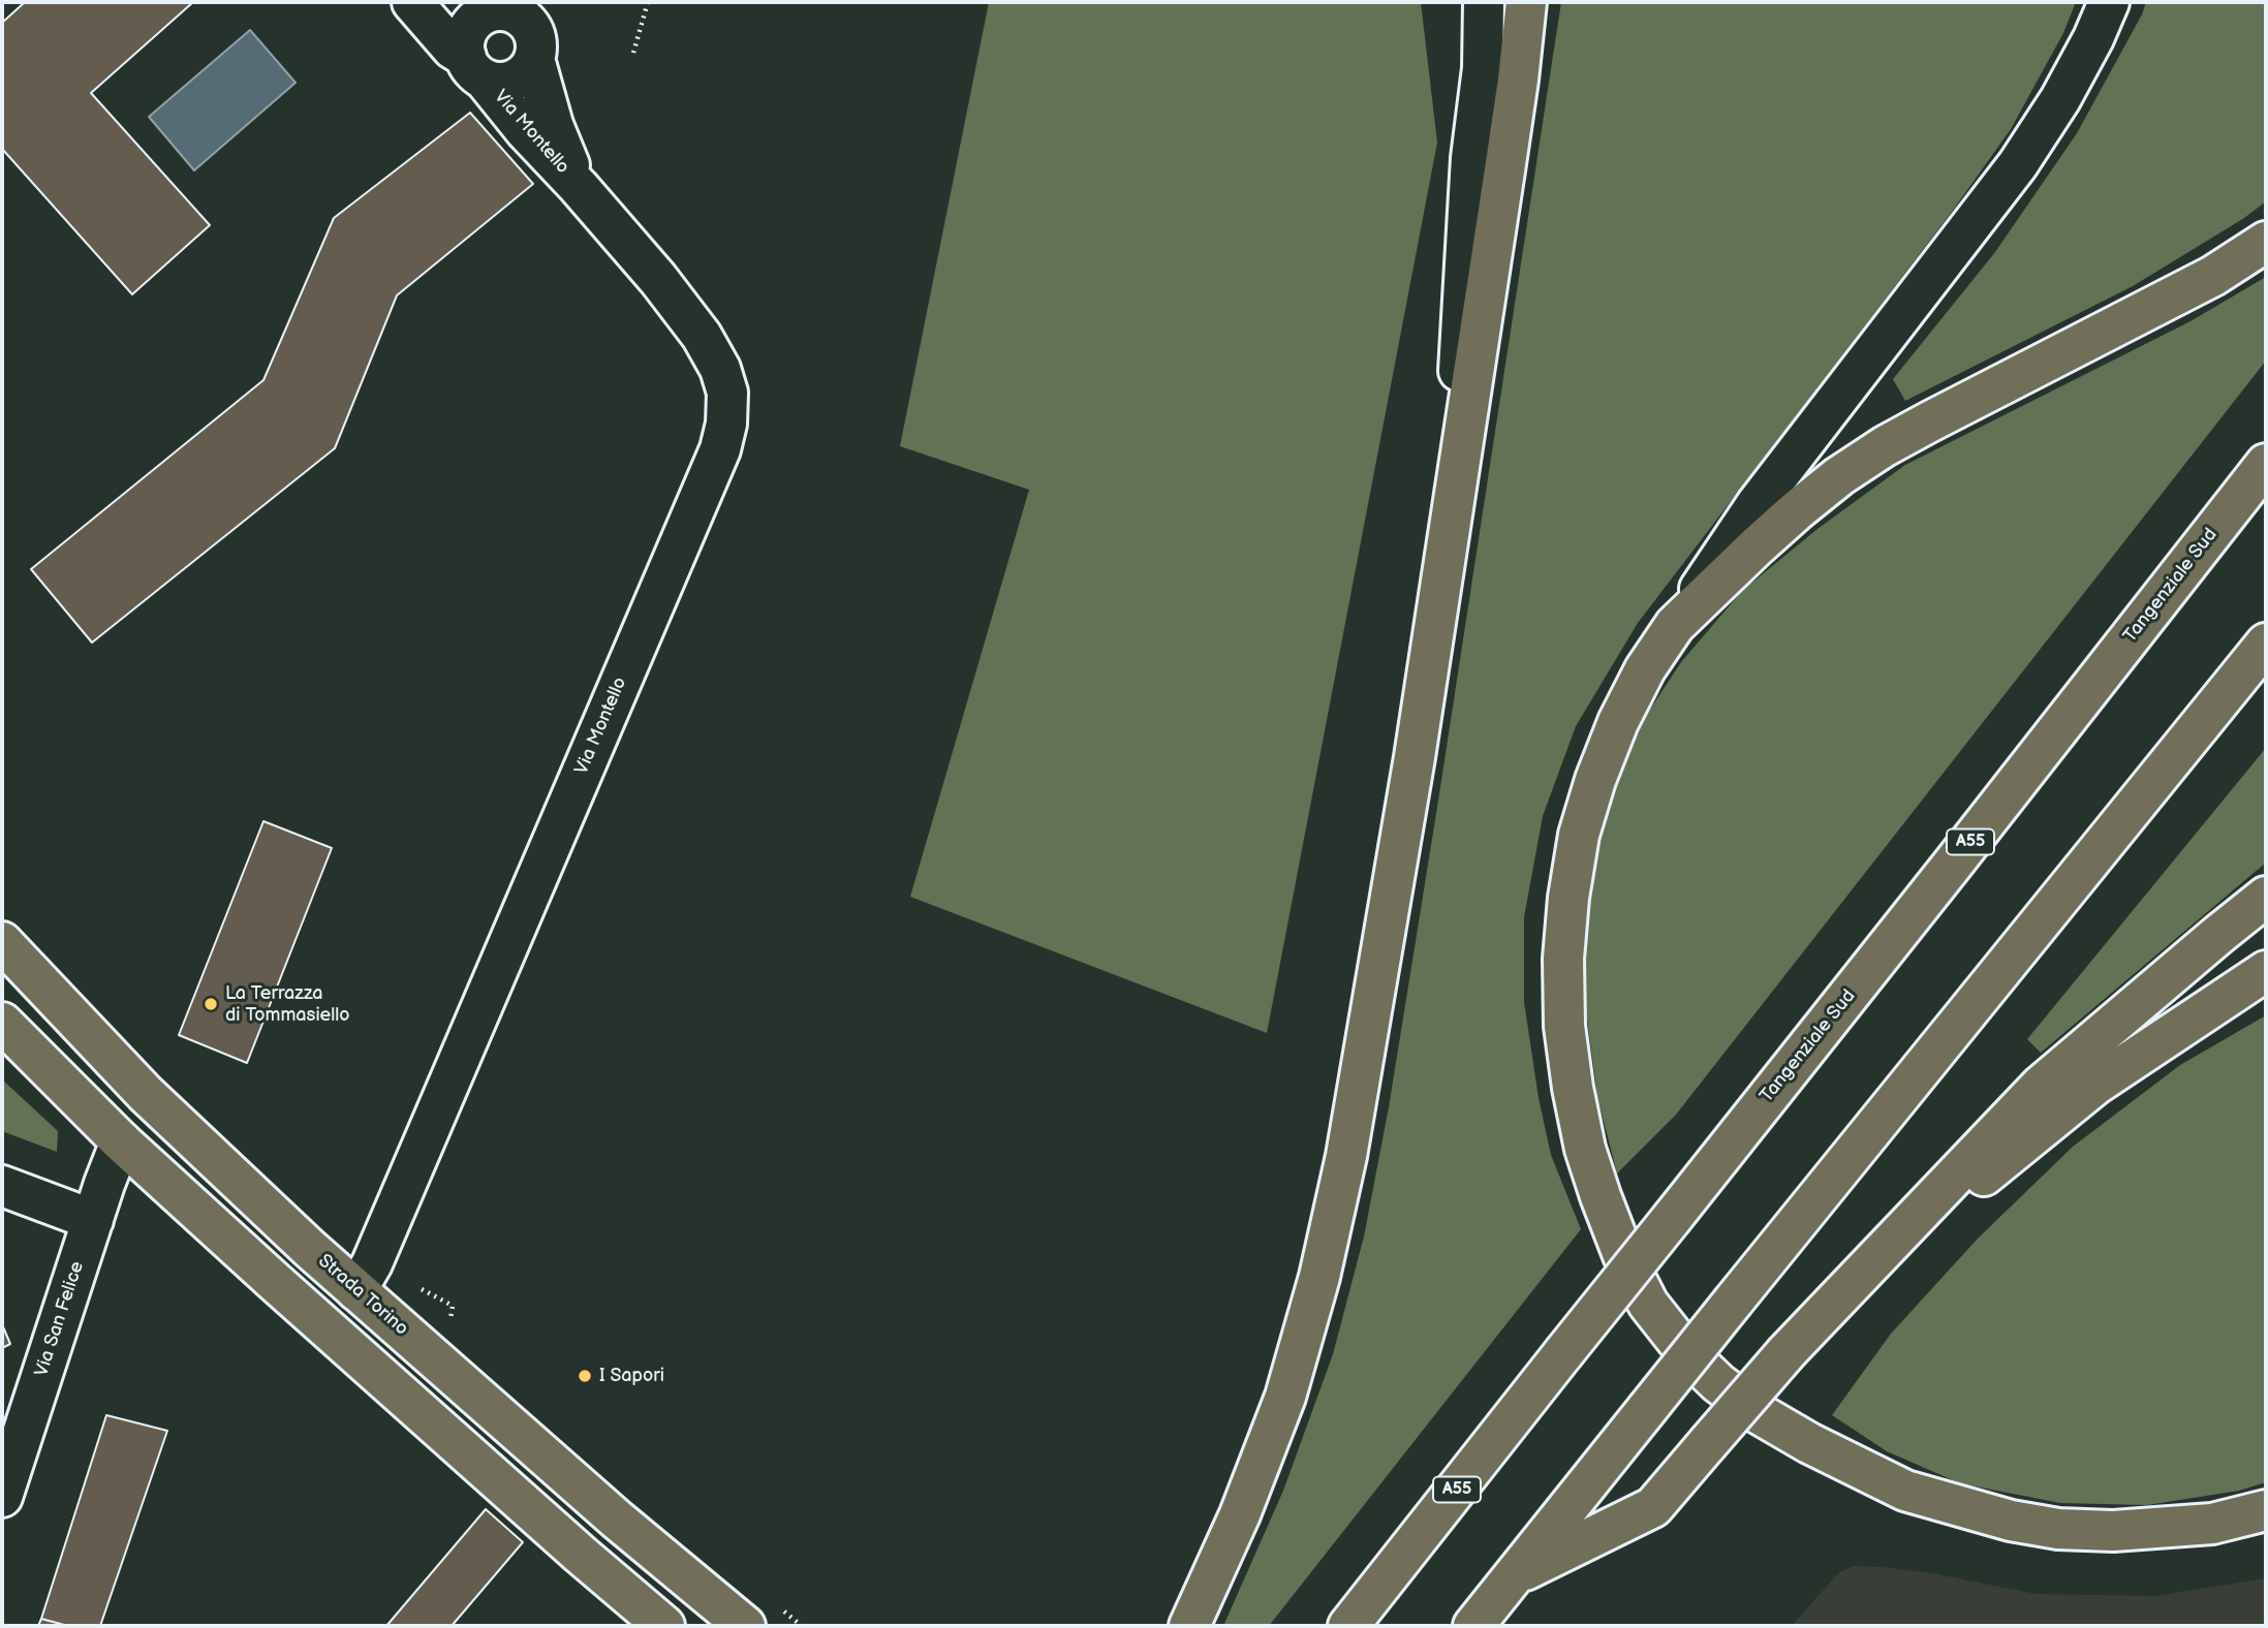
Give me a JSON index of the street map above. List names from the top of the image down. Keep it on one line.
{"streets":{"main road":["Tangenziale Sud","A55","Strada Torino"],"street":["Via Montello","Via San Felice"]},"crossings":[["Via Montello","Strada Torino"]],"places":["La Terrazza di Tommasiello","I Sapori"]}
